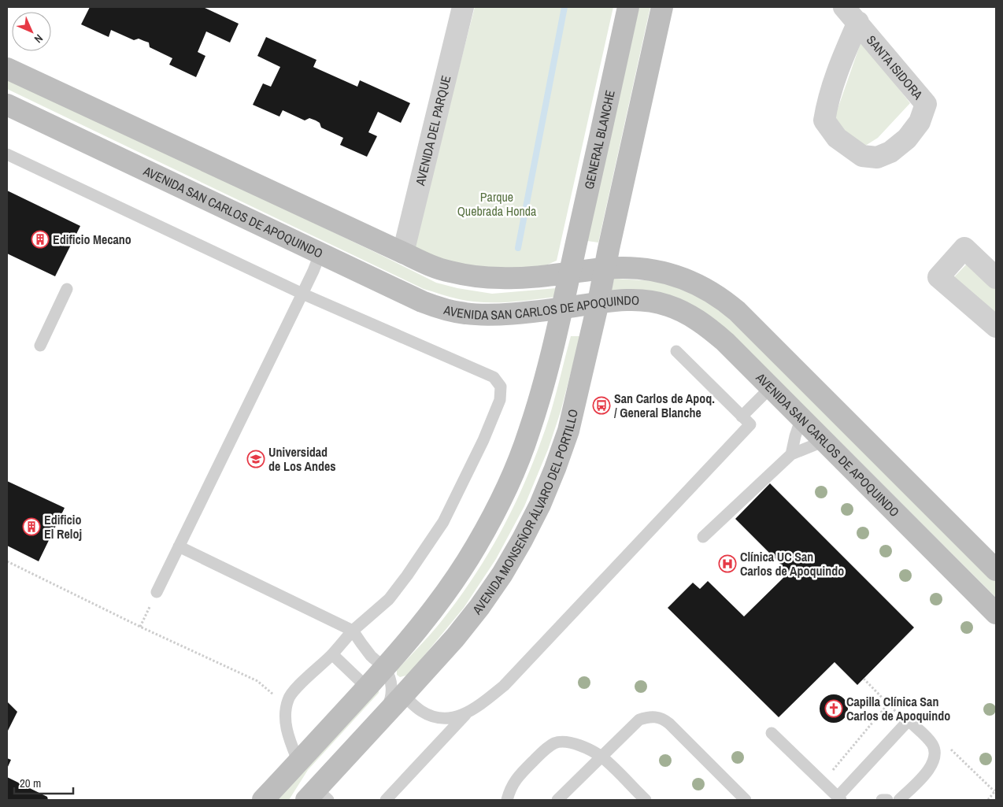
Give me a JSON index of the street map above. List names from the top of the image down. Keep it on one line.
{"streets":{"street":["SANTA ISIDORA","AVENIDA DEL PARQUE","GENERAL BLANCHE","AVENIDA SAN CARLOS DE APOQUINDO","AVENIDA MONSEÑOR ÁLVARO DEL PORTILLO"]},"crossings":[["GENERAL BLANCHE","AVENIDA MONSEÑOR ÁLVARO DEL PORTILLO"],["AVENIDA SAN CARLOS DE APOQUINDO","AVENIDA MONSEÑOR ÁLVARO DEL PORTILLO"]],"parks":["Parque Quebrada Honda"],"places":{"building":["Edificio Mecano","Edificio El Reloj"],"bus stop":["San Carlos de Apoq. / General Blanche"],"school or university":["Universidad de Los Andes"],"hospital":["Clínica UC San Carlos de Apoquindo"],"church":["Capilla Clínica San Carlos de Apoquindo"]},"scale_bar":"20 m","north":"bottom right"}
